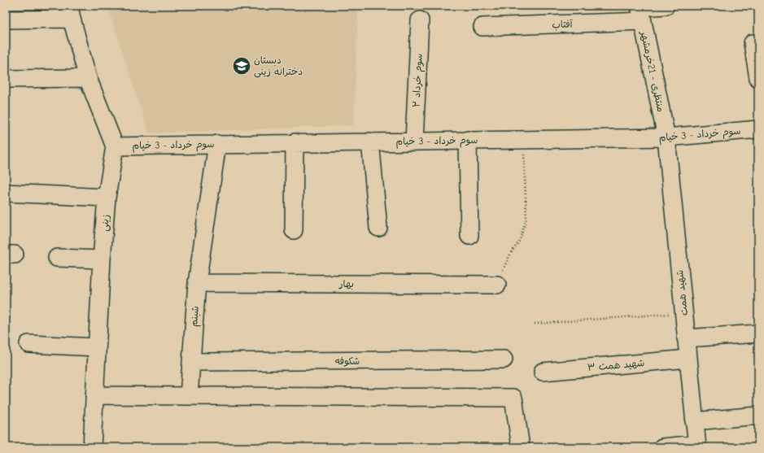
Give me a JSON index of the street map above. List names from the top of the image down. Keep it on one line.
{"streets":{"street":["آفتاب","منتظری - 21خرمشهر","سوم خرداد ۲","سوم خرداد - 3 خیام","زینی","بهار","شهید همت","شبنم","شکوفه","شهید همت ۳"]},"crossings":[["آفتاب","منتظری - 21خرمشهر"],["منتظری - 21خرمشهر","سوم خرداد - 3 خیام"],["منتظری - 21خرمشهر","شهید همت"],["سوم خرداد ۲","سوم خرداد - 3 خیام"],["سوم خرداد - 3 خیام","زینی"],["سوم خرداد - 3 خیام","شهید همت"],["سوم خرداد - 3 خیام","شبنم"],["بهار","شبنم"],["شهید همت","شهید همت ۳"],["شبنم","شکوفه"]],"places":{"school or university":["دبستان دخترانه زینی"]}}
